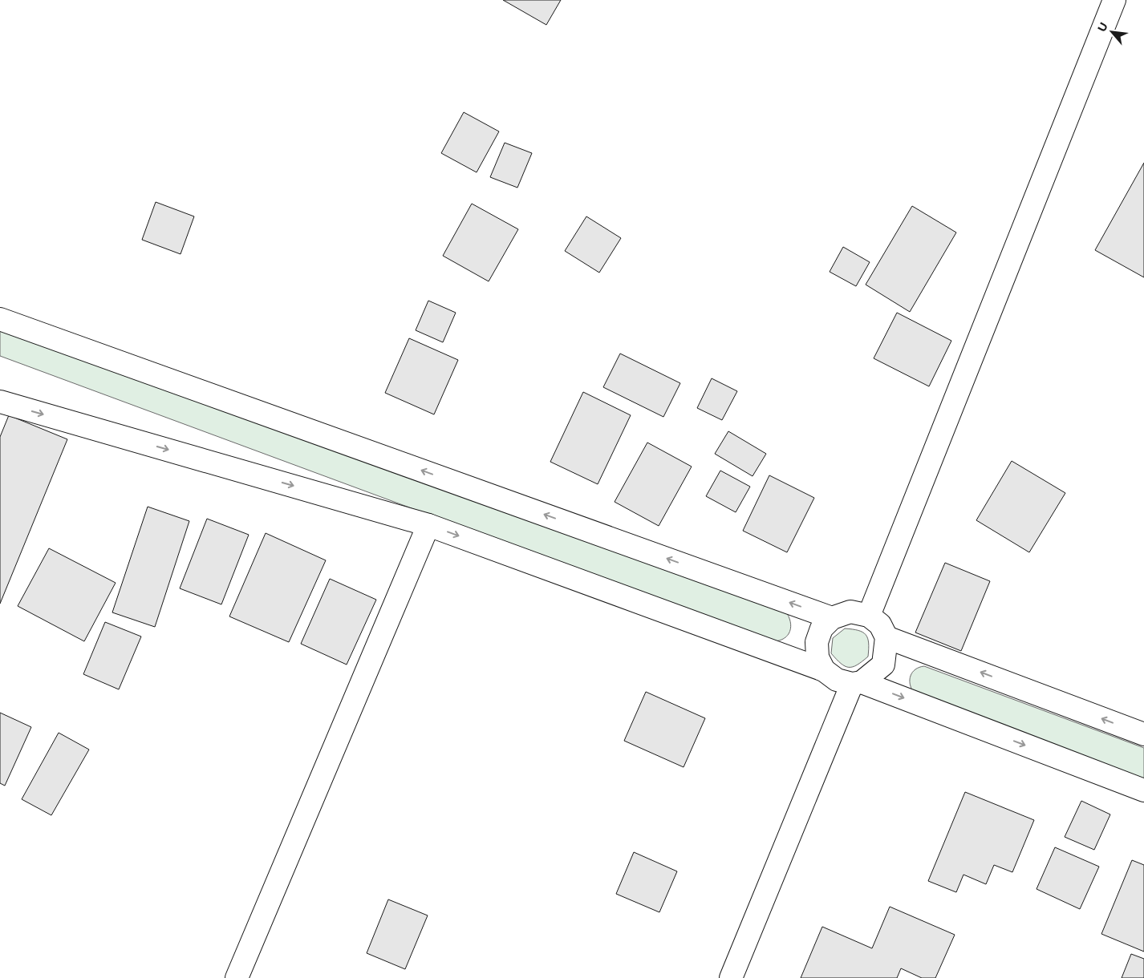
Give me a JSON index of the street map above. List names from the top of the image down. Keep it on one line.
{"north":"top left"}
